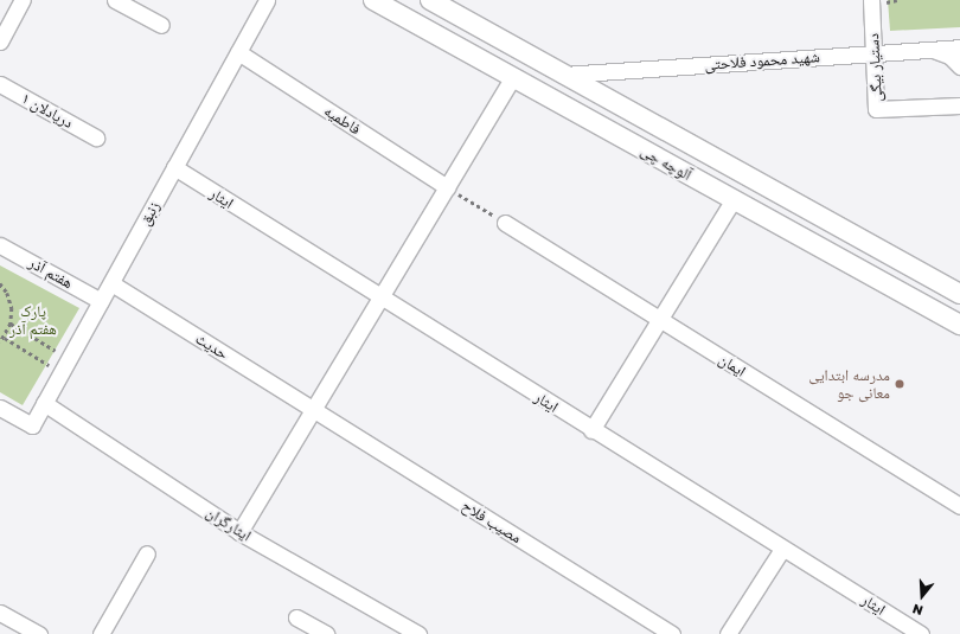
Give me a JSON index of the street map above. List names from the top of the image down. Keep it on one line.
{"streets":{"street":["شهید محمود فلاحتی","دستیار بیگی","دریادلان ۱","فاطمیه","آلوچه چی","ایثار","زنبق","هفتم آذر","حدیث","ایمان","مصیب فلاح","ایثارگران"]},"crossings":[["شهید محمود فلاحتی","دستیار بیگی"],["شهید محمود فلاحتی","آلوچه چی"],["فاطمیه","زنبق"],["ایثار","زنبق"],["زنبق","هفتم آذر"],["زنبق","حدیث"],["زنبق","ایثارگران"],["حدیث","مصیب فلاح"]],"parks":["پارک هفتم آذر"],"places":["مدرسه ابتدایی معانی جو"],"north":"bottom"}
